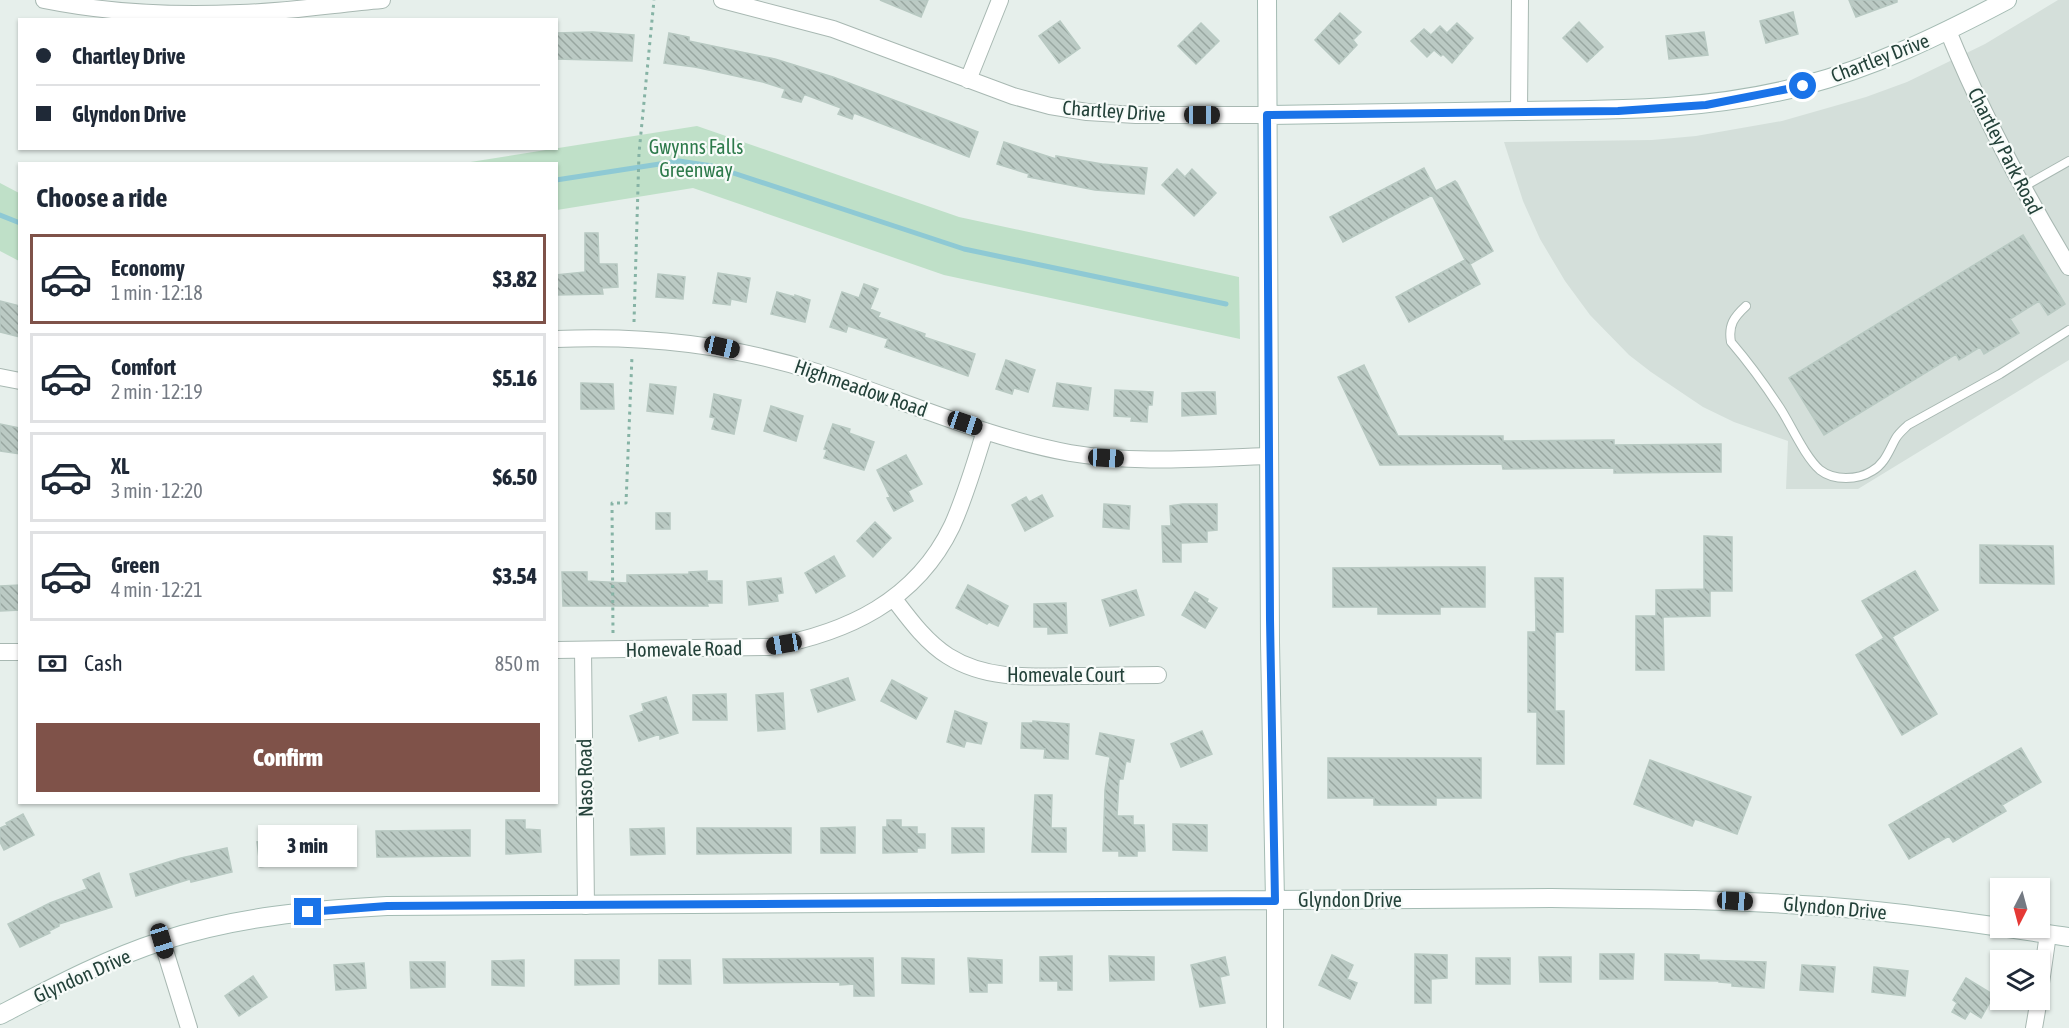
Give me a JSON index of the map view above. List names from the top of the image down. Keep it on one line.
{"streets":{"street":["Chartley Drive","Chartley Park Road","Highmeadow Road","Homevale Road","Homevale Court","Naso Road","Glyndon Drive"]},"crossings":[["Chartley Drive","Chartley Park Road"],["Highmeadow Road","Homevale Road"],["Homevale Road","Homevale Court"],["Homevale Road","Naso Road"],["Naso Road","Glyndon Drive"]],"parks":["Gwynns Falls Greenway"],"north":"bottom","page":{"banner":["Chartley Drive","Glyndon Drive"],"heading":"Choose a ride","list":[{"name":"Economy","note":"1 min · 12:18","value":"$3.82"},{"name":"Comfort","note":"2 min · 12:19","value":"$5.16"},{"name":"XL","note":"3 min · 12:20","value":"$6.50"},{"name":"Green","note":"4 min · 12:21","value":"$3.54"}],"pay":["Cash","850 m"],"buttons":"Confirm","bubble":"3 min"}}
